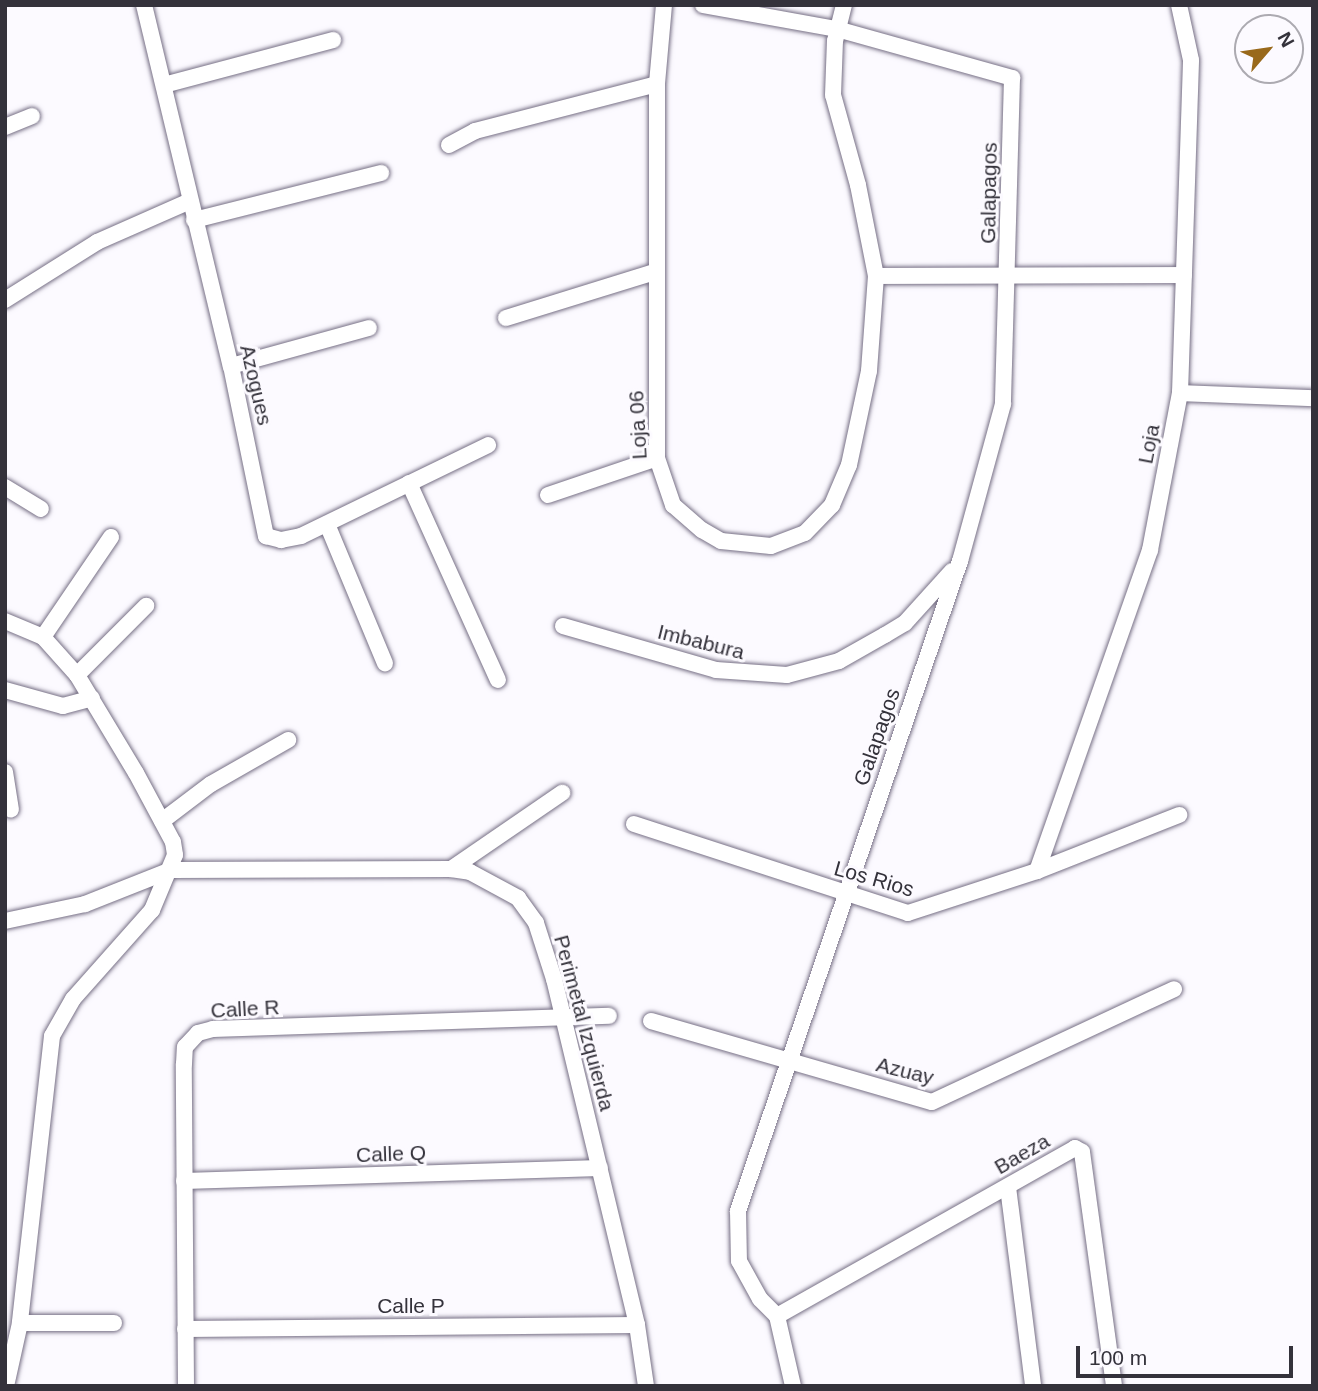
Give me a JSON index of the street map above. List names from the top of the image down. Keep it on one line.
{"streets":{"street":["Galapagos","Azogues","Loja 06","Loja","Imbabura","Los Rios","Calle R","Perimetal Izquierda","Azuay","Calle Q","Baeza","Calle P"]},"crossings":[["Galapagos","Imbabura"],["Galapagos","Los Rios"],["Galapagos","Azuay"],["Galapagos","Baeza"],["Loja","Los Rios"],["Calle R","Perimetal Izquierda"],["Calle R","Calle Q"],["Calle R","Calle P"],["Perimetal Izquierda","Calle Q"],["Perimetal Izquierda","Calle P"]],"scale_bar":"100 m","north":"top right"}
